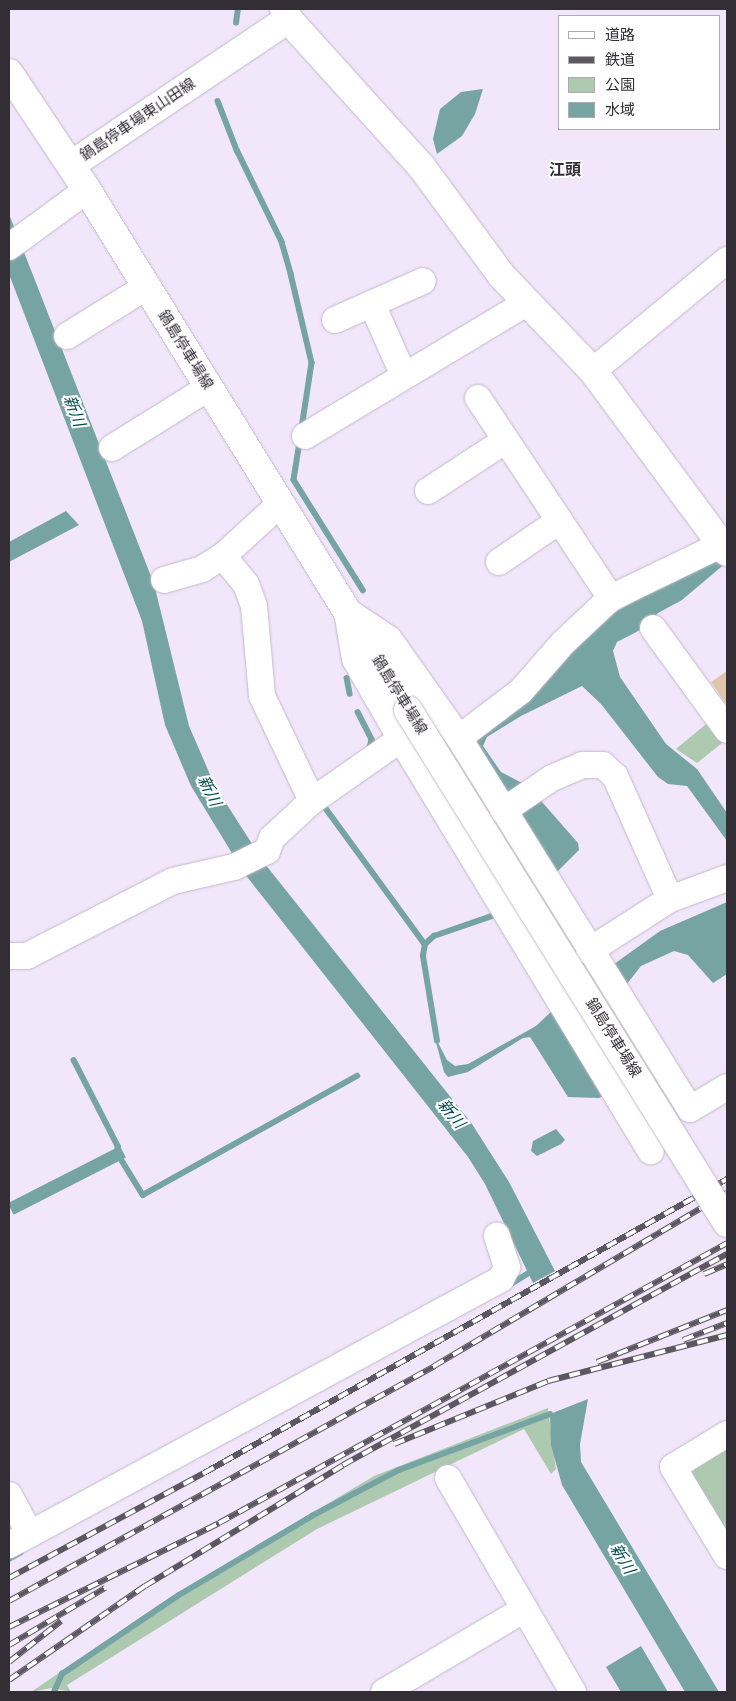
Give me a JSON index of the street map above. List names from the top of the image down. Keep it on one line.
{"streets":{"main road":["鍋島停車場東山田線","鍋島停車場線"]},"crossings":[["鍋島停車場東山田線","鍋島停車場線"]],"districts":["江頭"],"water":["新川"],"legend":["道路","鉄道","公園","水域"]}
